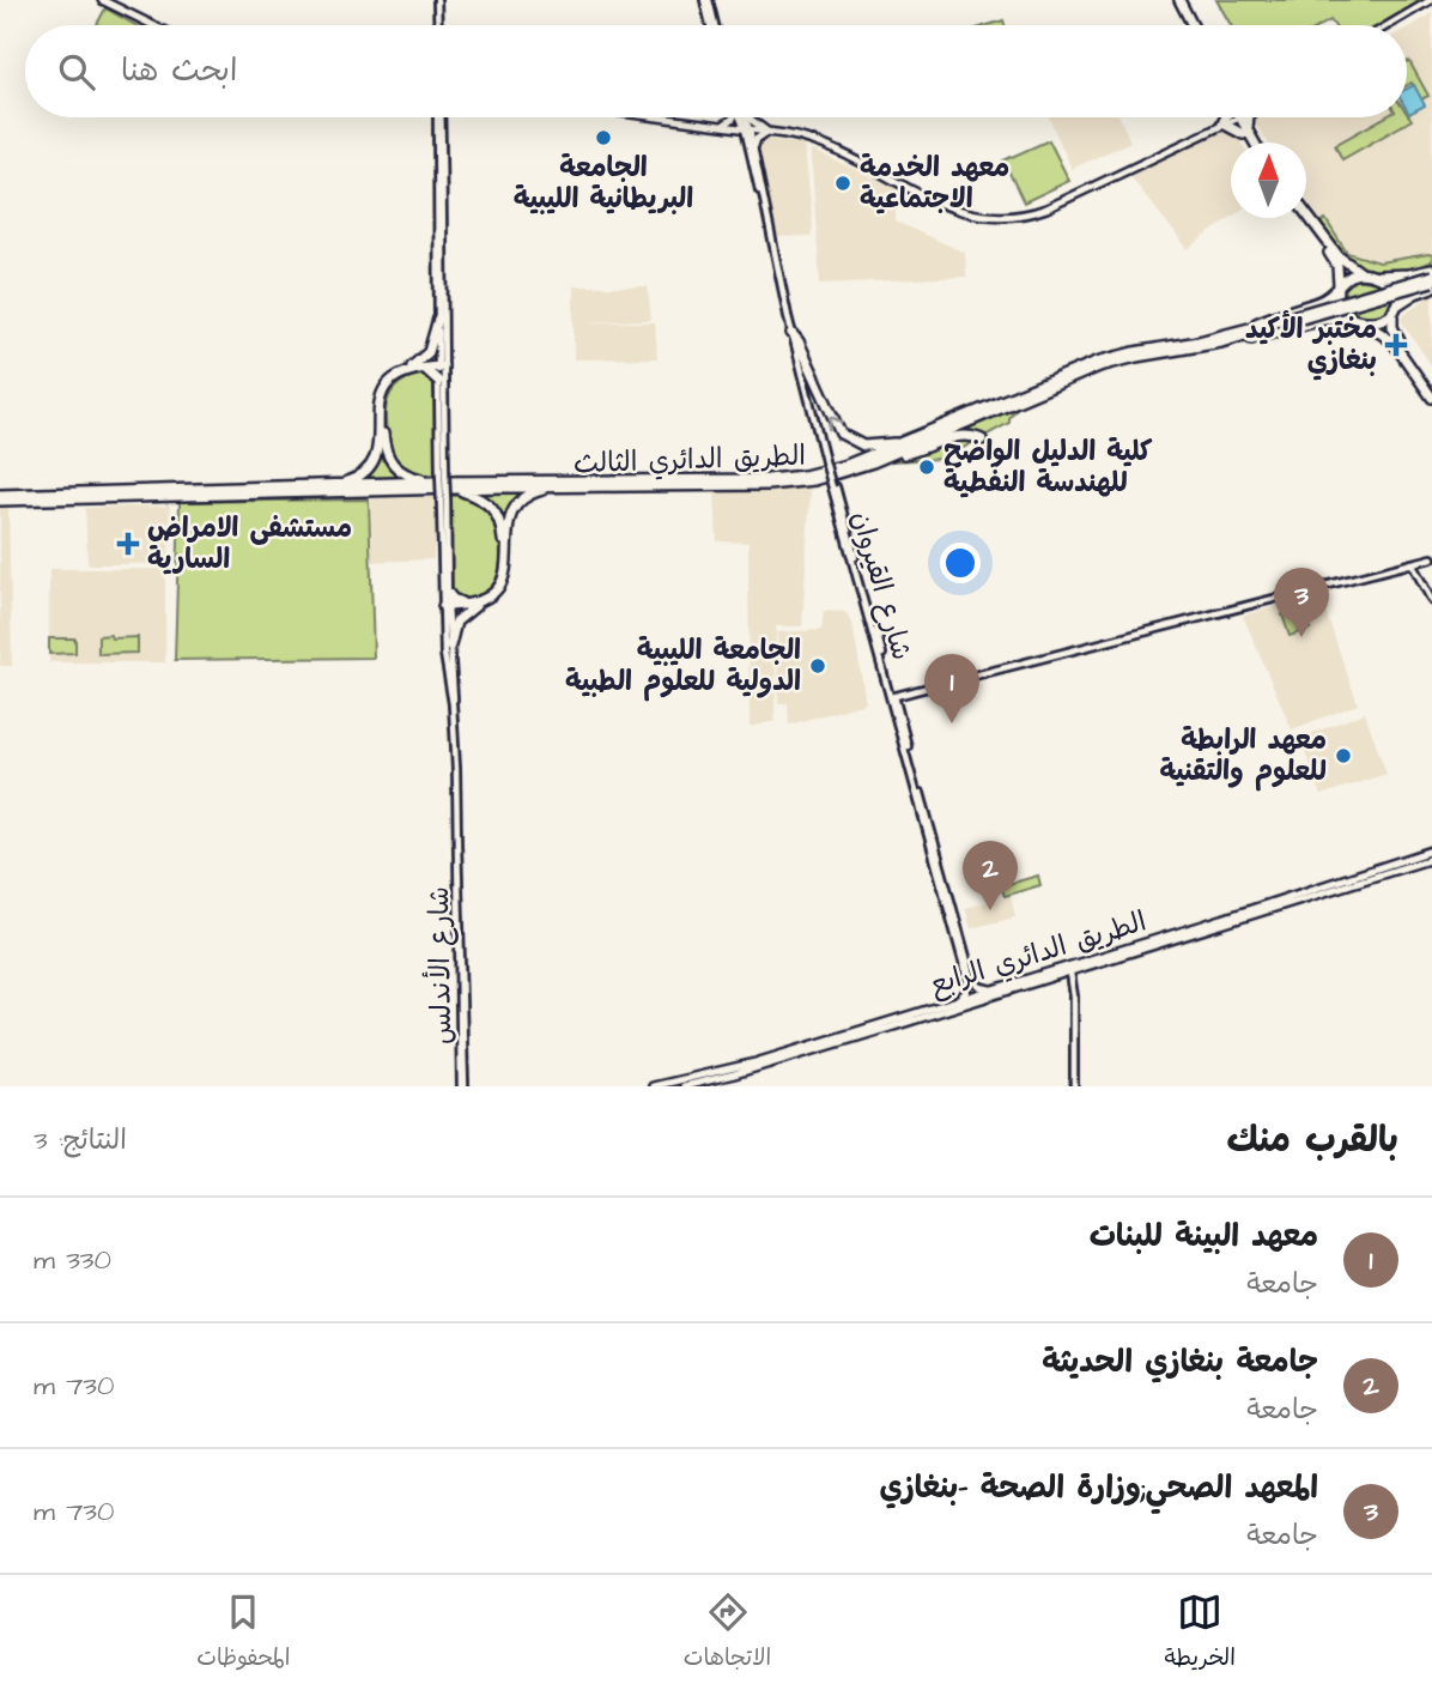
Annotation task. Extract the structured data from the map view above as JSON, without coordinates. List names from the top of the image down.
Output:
{
  "streets": {
    "highway": ["الطريق الدائري الثالث"],
    "main road": ["شارع القيروان", "الطريق الدائري الرابع", "شارع الأندلس"]
  },
  "places": {
    "other": [
      "الجامعة البريطانية الليبية",
      "معهد الخدمة الاجتماعية",
      "كلية الدليل الواضح للهندسة النفطية",
      "الجامعة الليبية الدولية للعلوم الطبية",
      "معهد الرابطة للعلوم والتقنية"
    ],
    "health": ["مختبر الأكيد بنغازي", "مستشفى الامراض السارية"]
  },
  "north": "top",
  "page": {
    "search": "ابحث هنا",
    "pins": ["3", "1", "2"],
    "heading": ["بالقرب منك", "النتائج: 3"],
    "list": [
      {
        "mark": "1",
        "name": "معهد البينة للبنات",
        "note": "جامعة",
        "value": "330 m"
      },
      {
        "mark": "2",
        "name": "جامعة بنغازي الحديثة",
        "note": "جامعة",
        "value": "730 m"
      },
      {
        "mark": "3",
        "name": "المعهد الصحي;وزارة الصحة -بنغازي",
        "note": "جامعة",
        "value": "730 m"
      }
    ],
    "nav": ["الخريطة", "الاتجاهات", "المحفوظات"]
  }
}
